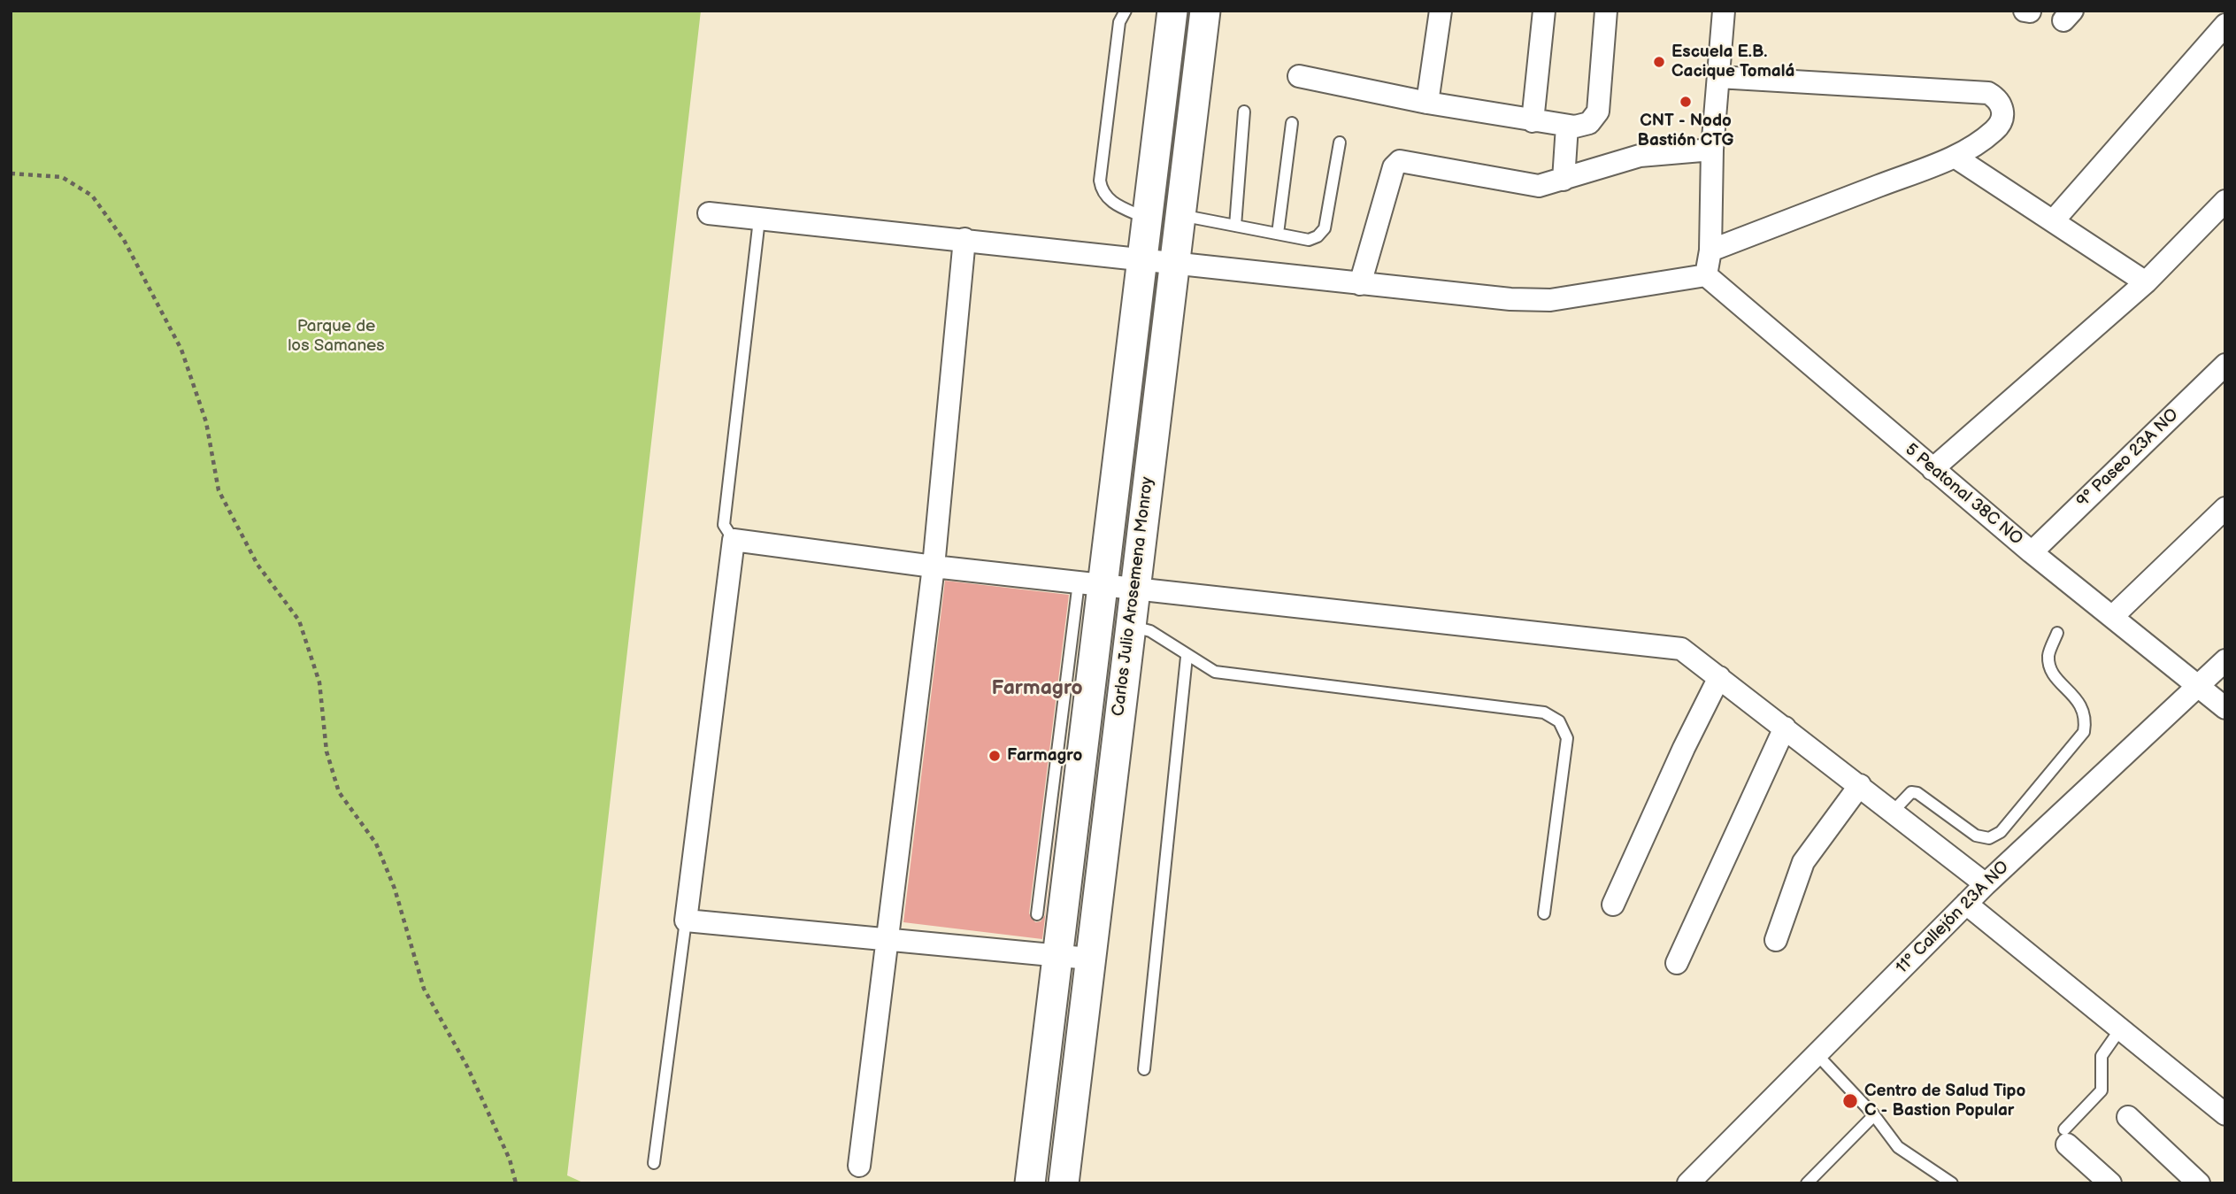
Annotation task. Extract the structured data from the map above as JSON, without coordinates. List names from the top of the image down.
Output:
{
  "streets": {
    "main road": ["Carlos Julio Arosemena Monroy"],
    "street": ["9º Paseo 23A NO", "5 Peatonal 38C NO", "11º Callejón 23A NO"]
  },
  "crossings": [
    ["9º Paseo 23A NO", "5 Peatonal 38C NO"],
    ["5 Peatonal 38C NO", "11º Callejón 23A NO"]
  ],
  "districts": ["Farmagro"],
  "parks": ["Parque de los Samanes"],
  "places": [
    "Escuela E.B. Cacique Tomalá",
    "CNT - Nodo Bastión CTG",
    "Farmagro",
    "Centro de Salud Tipo C - Bastion Popular"
  ]
}
